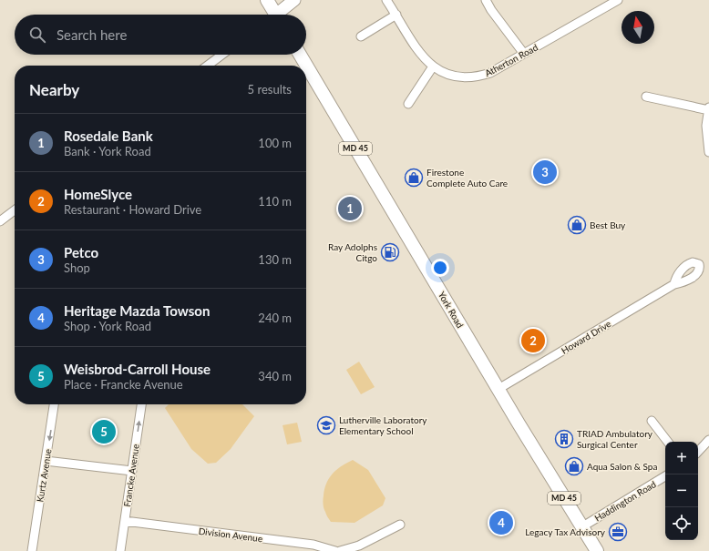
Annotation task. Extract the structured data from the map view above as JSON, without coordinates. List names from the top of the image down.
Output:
{
  "streets": {
    "main road": ["MD 45", "York Road"],
    "street": [
      "Atherton Road",
      "Howard Drive",
      "Kurtz Avenue",
      "Francke Avenue",
      "Haddington Road",
      "Division Avenue"
    ]
  },
  "crossings": [
    ["York Road", "Howard Drive"],
    ["York Road", "Haddington Road"],
    ["Francke Avenue", "Division Avenue"]
  ],
  "one_way": ["Kurtz Avenue", "Francke Avenue"],
  "places": {
    "shop": ["Firestone Complete Auto Care", "Best Buy", "Aqua Salon & Spa"],
    "fuel station": ["Ray Adolphs Citgo"],
    "school or university": ["Lutherville Laboratory Elementary School"],
    "building": ["TRIAD Ambulatory Surgical Center"],
    "office": ["Legacy Tax Advisory"]
  },
  "north": "top",
  "page": {
    "search": "Search here",
    "heading": ["Nearby", "5 results"],
    "list": [
      {
        "mark": "1",
        "name": "Rosedale Bank",
        "note": "Bank · York Road",
        "value": "100 m"
      },
      {
        "mark": "2",
        "name": "HomeSlyce",
        "note": "Restaurant · Howard Drive",
        "value": "110 m"
      },
      {
        "mark": "3",
        "name": "Petco",
        "note": "Shop",
        "value": "130 m"
      },
      {
        "mark": "4",
        "name": "Heritage Mazda Towson",
        "note": "Shop · York Road",
        "value": "240 m"
      },
      {
        "mark": "5",
        "name": "Weisbrod-Carroll House",
        "note": "Place · Francke Avenue",
        "value": "340 m"
      }
    ],
    "pins": [
      "3",
      "1",
      "2",
      "5",
      "4"
    ],
    "map_buttons": ["+", "−"]
  }
}
